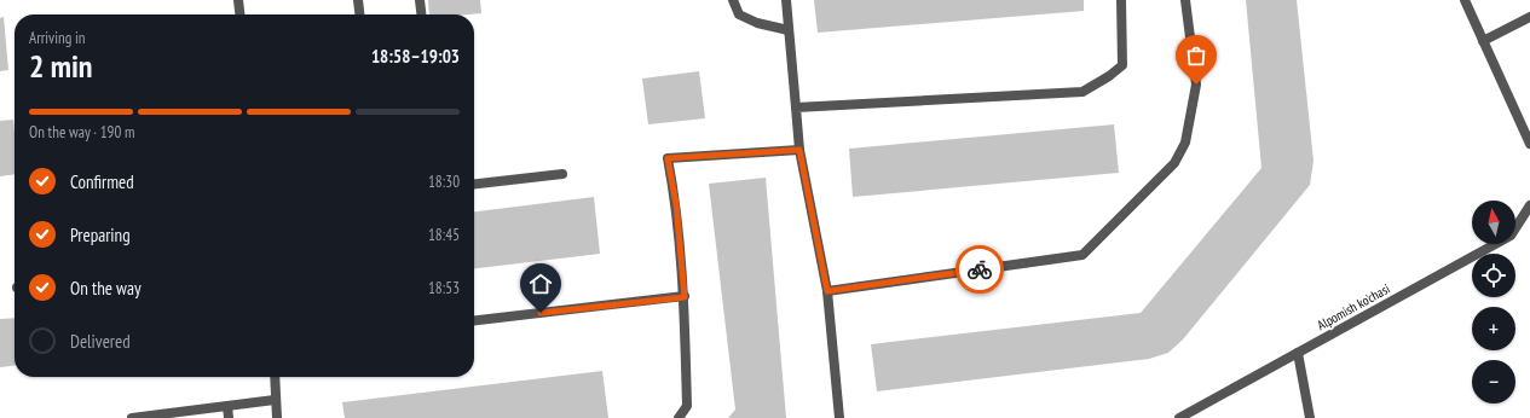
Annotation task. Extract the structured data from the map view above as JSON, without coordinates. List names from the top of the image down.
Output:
{
  "streets": {
    "street": ["Alpomish ko'chasi"]
  },
  "north": "top",
  "page": {
    "heading": ["2 min", "Arriving in", "18:58–19:03"],
    "bar": "On the way · 190 m",
    "list": [
      ["Confirmed", "18:30"],
      ["Preparing", "18:45"],
      ["On the way", "18:53"],
      "Delivered"
    ],
    "map_buttons": ["+", "−"]
  }
}
